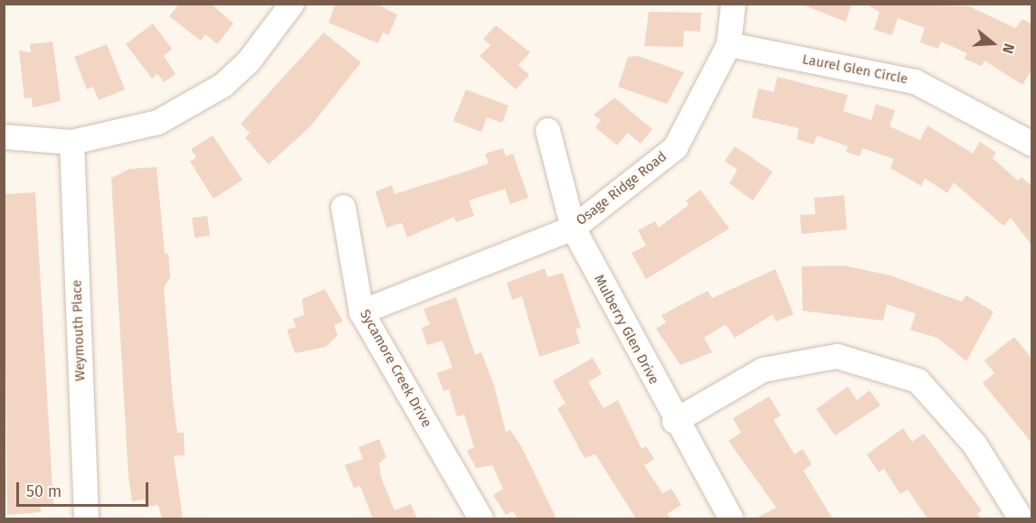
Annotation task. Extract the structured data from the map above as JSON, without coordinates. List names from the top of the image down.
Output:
{
  "streets": {
    "street": [
      "Laurel Glen Circle",
      "Osage Ridge Road",
      "Mulberry Glen Drive",
      "Weymouth Place",
      "Sycamore Creek Drive"
    ]
  },
  "crossings": [
    ["Laurel Glen Circle", "Osage Ridge Road"],
    ["Osage Ridge Road", "Mulberry Glen Drive"],
    ["Osage Ridge Road", "Sycamore Creek Drive"]
  ],
  "scale_bar": "50 m",
  "north": "right"
}
